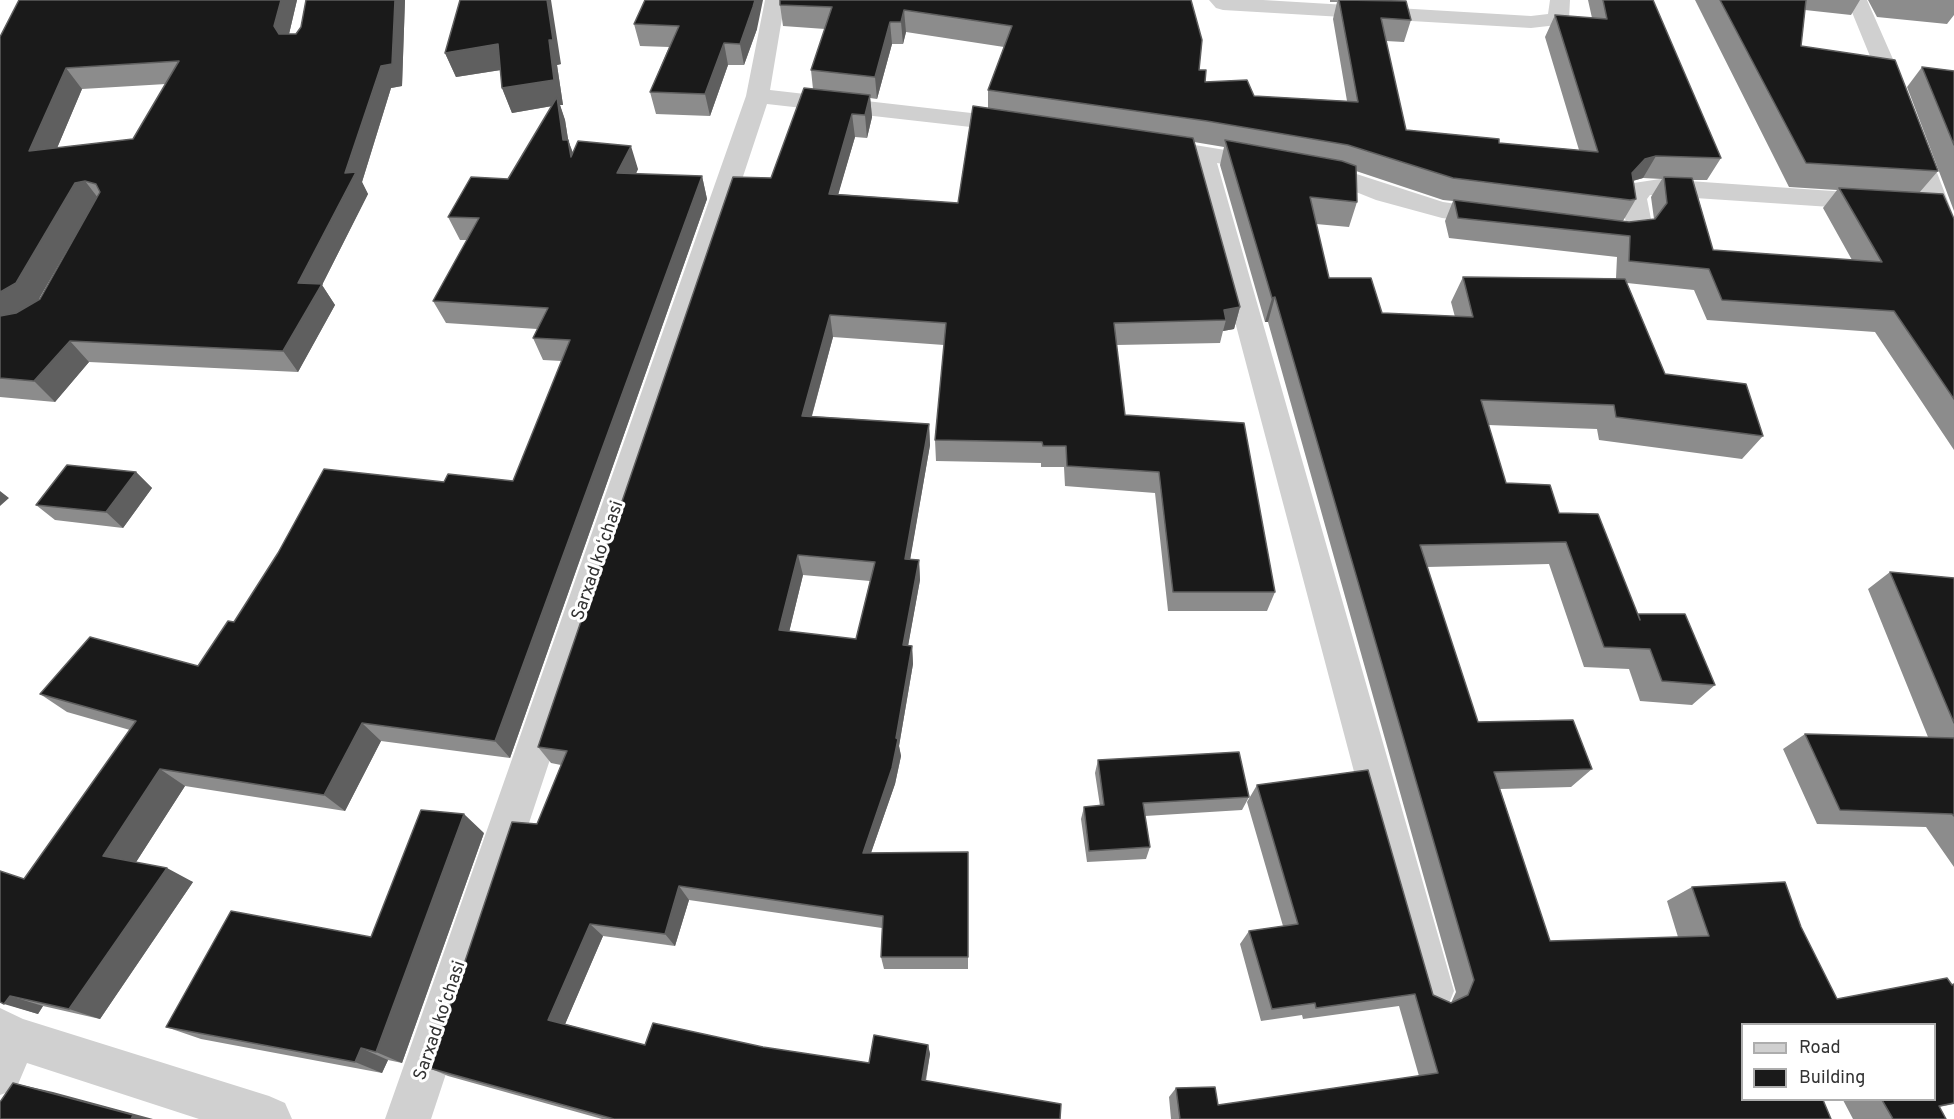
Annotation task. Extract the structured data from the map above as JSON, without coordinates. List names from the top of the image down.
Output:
{
  "streets": {
    "street": ["Sarxad koʻchasi"]
  },
  "legend": ["Road", "Building"]
}
